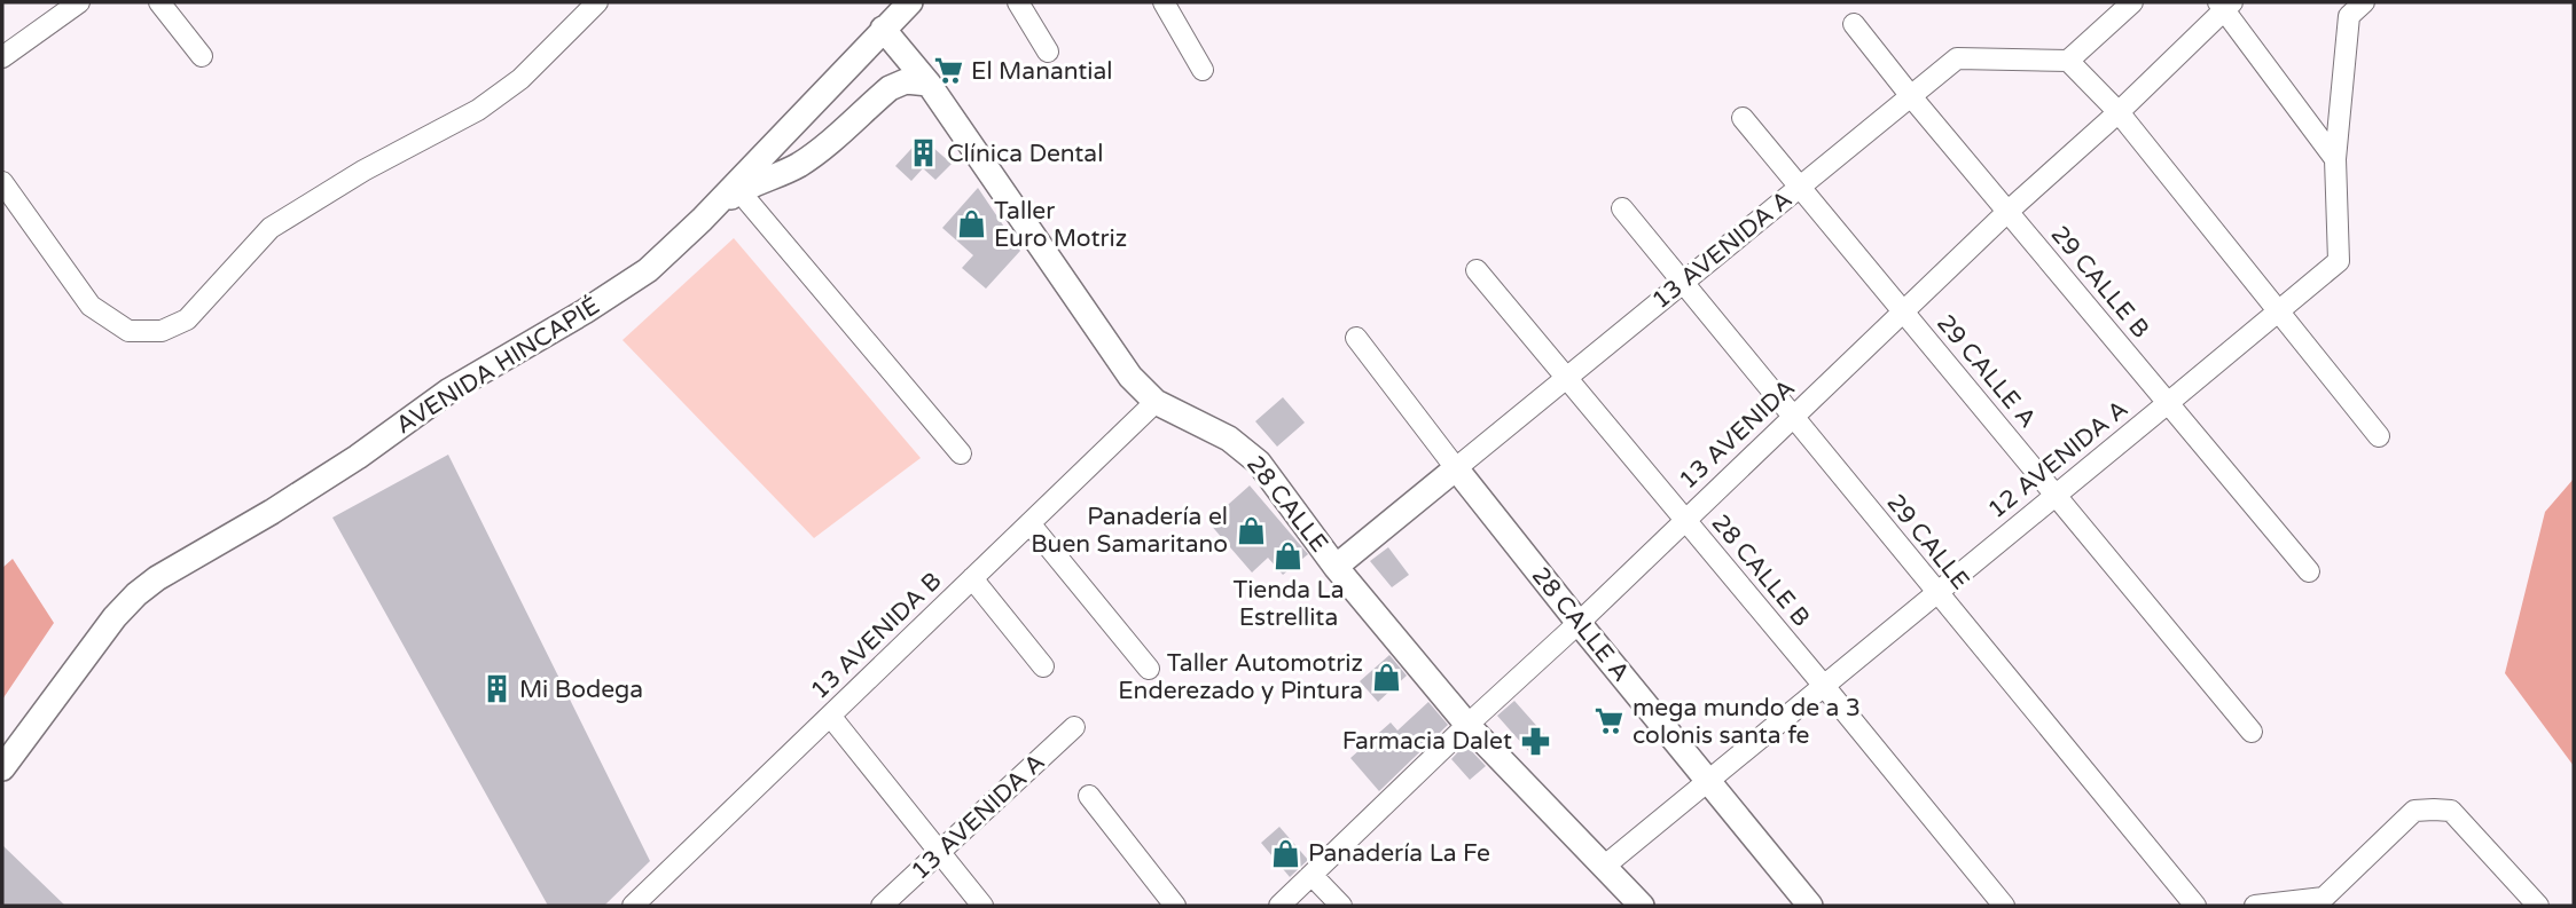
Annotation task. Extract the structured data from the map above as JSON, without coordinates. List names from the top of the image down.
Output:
{
  "streets": {
    "main road": [
      "13 AVENIDA A",
      "AVENIDA HINCAPIÉ",
      "28 CALLE",
      "28 CALLE A"
    ],
    "street": [
      "29 CALLE B",
      "29 CALLE A",
      "13 AVENIDA",
      "12 AVENIDA A",
      "29 CALLE",
      "28 CALLE B",
      "13 AVENIDA B"
    ]
  },
  "crossings": [
    ["13 AVENIDA A", "29 CALLE B"],
    ["13 AVENIDA A", "29 CALLE A"],
    ["13 AVENIDA A", "28 CALLE"],
    ["13 AVENIDA A", "29 CALLE"],
    ["13 AVENIDA A", "28 CALLE B"],
    ["13 AVENIDA A", "28 CALLE A"],
    ["29 CALLE B", "13 AVENIDA"],
    ["29 CALLE B", "12 AVENIDA A"],
    ["AVENIDA HINCAPIÉ", "28 CALLE"],
    ["29 CALLE A", "13 AVENIDA"],
    ["29 CALLE A", "12 AVENIDA A"],
    ["13 AVENIDA", "28 CALLE"],
    ["13 AVENIDA", "29 CALLE"],
    ["13 AVENIDA", "28 CALLE B"],
    ["13 AVENIDA", "28 CALLE A"],
    ["12 AVENIDA A", "28 CALLE"],
    ["12 AVENIDA A", "29 CALLE"],
    ["12 AVENIDA A", "28 CALLE B"],
    ["12 AVENIDA A", "28 CALLE A"],
    ["28 CALLE", "13 AVENIDA B"]
  ],
  "places": {
    "supermarket": ["El Manantial", "mega mundo de a 3 colonis santa fe"],
    "building": ["Clínica Dental", "Mi Bodega"],
    "shop": [
      "Taller Euro Motriz",
      "Panadería el Buen Samaritano",
      "Tienda La Estrellita",
      "Taller Automotriz Enderezado y Pintura",
      "Panadería La Fe"
    ],
    "pharmacy": ["Farmacia Dalet"]
  }
}
